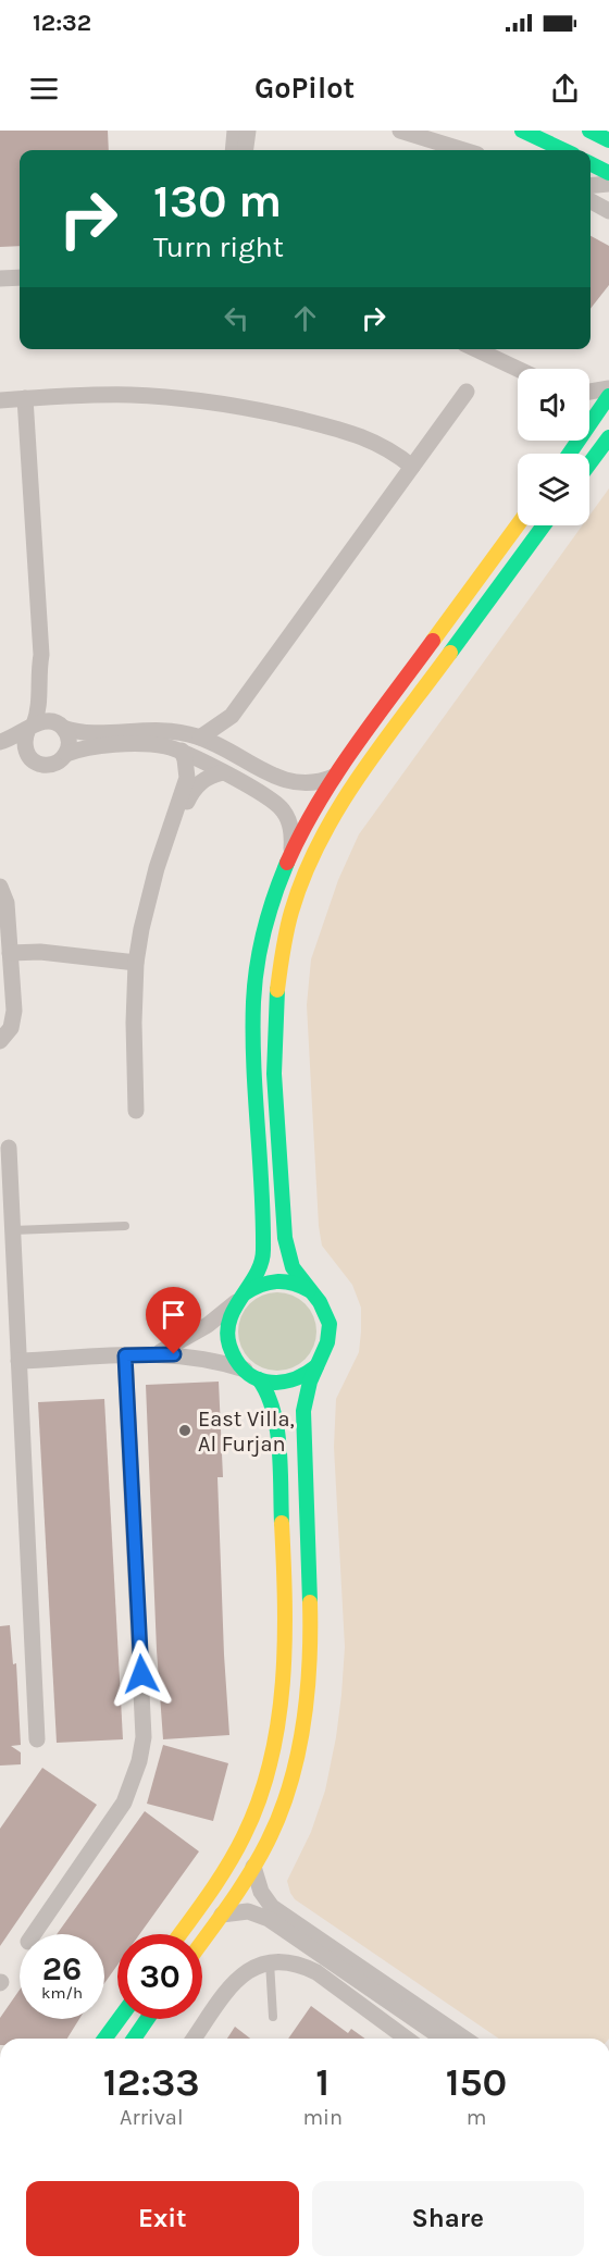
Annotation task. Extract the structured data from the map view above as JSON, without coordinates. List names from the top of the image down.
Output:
{
  "places": ["East Villa, Al Furjan"],
  "page": {
    "status": "12:32",
    "header": "GoPilot",
    "turn": ["130 m", "Turn right"],
    "speed": "26 km/h",
    "limit": "30",
    "eta": [
      "12:33",
      "Arrival",
      "1",
      "min",
      "150",
      "m"
    ],
    "buttons": ["Exit", "Share"]
  }
}
